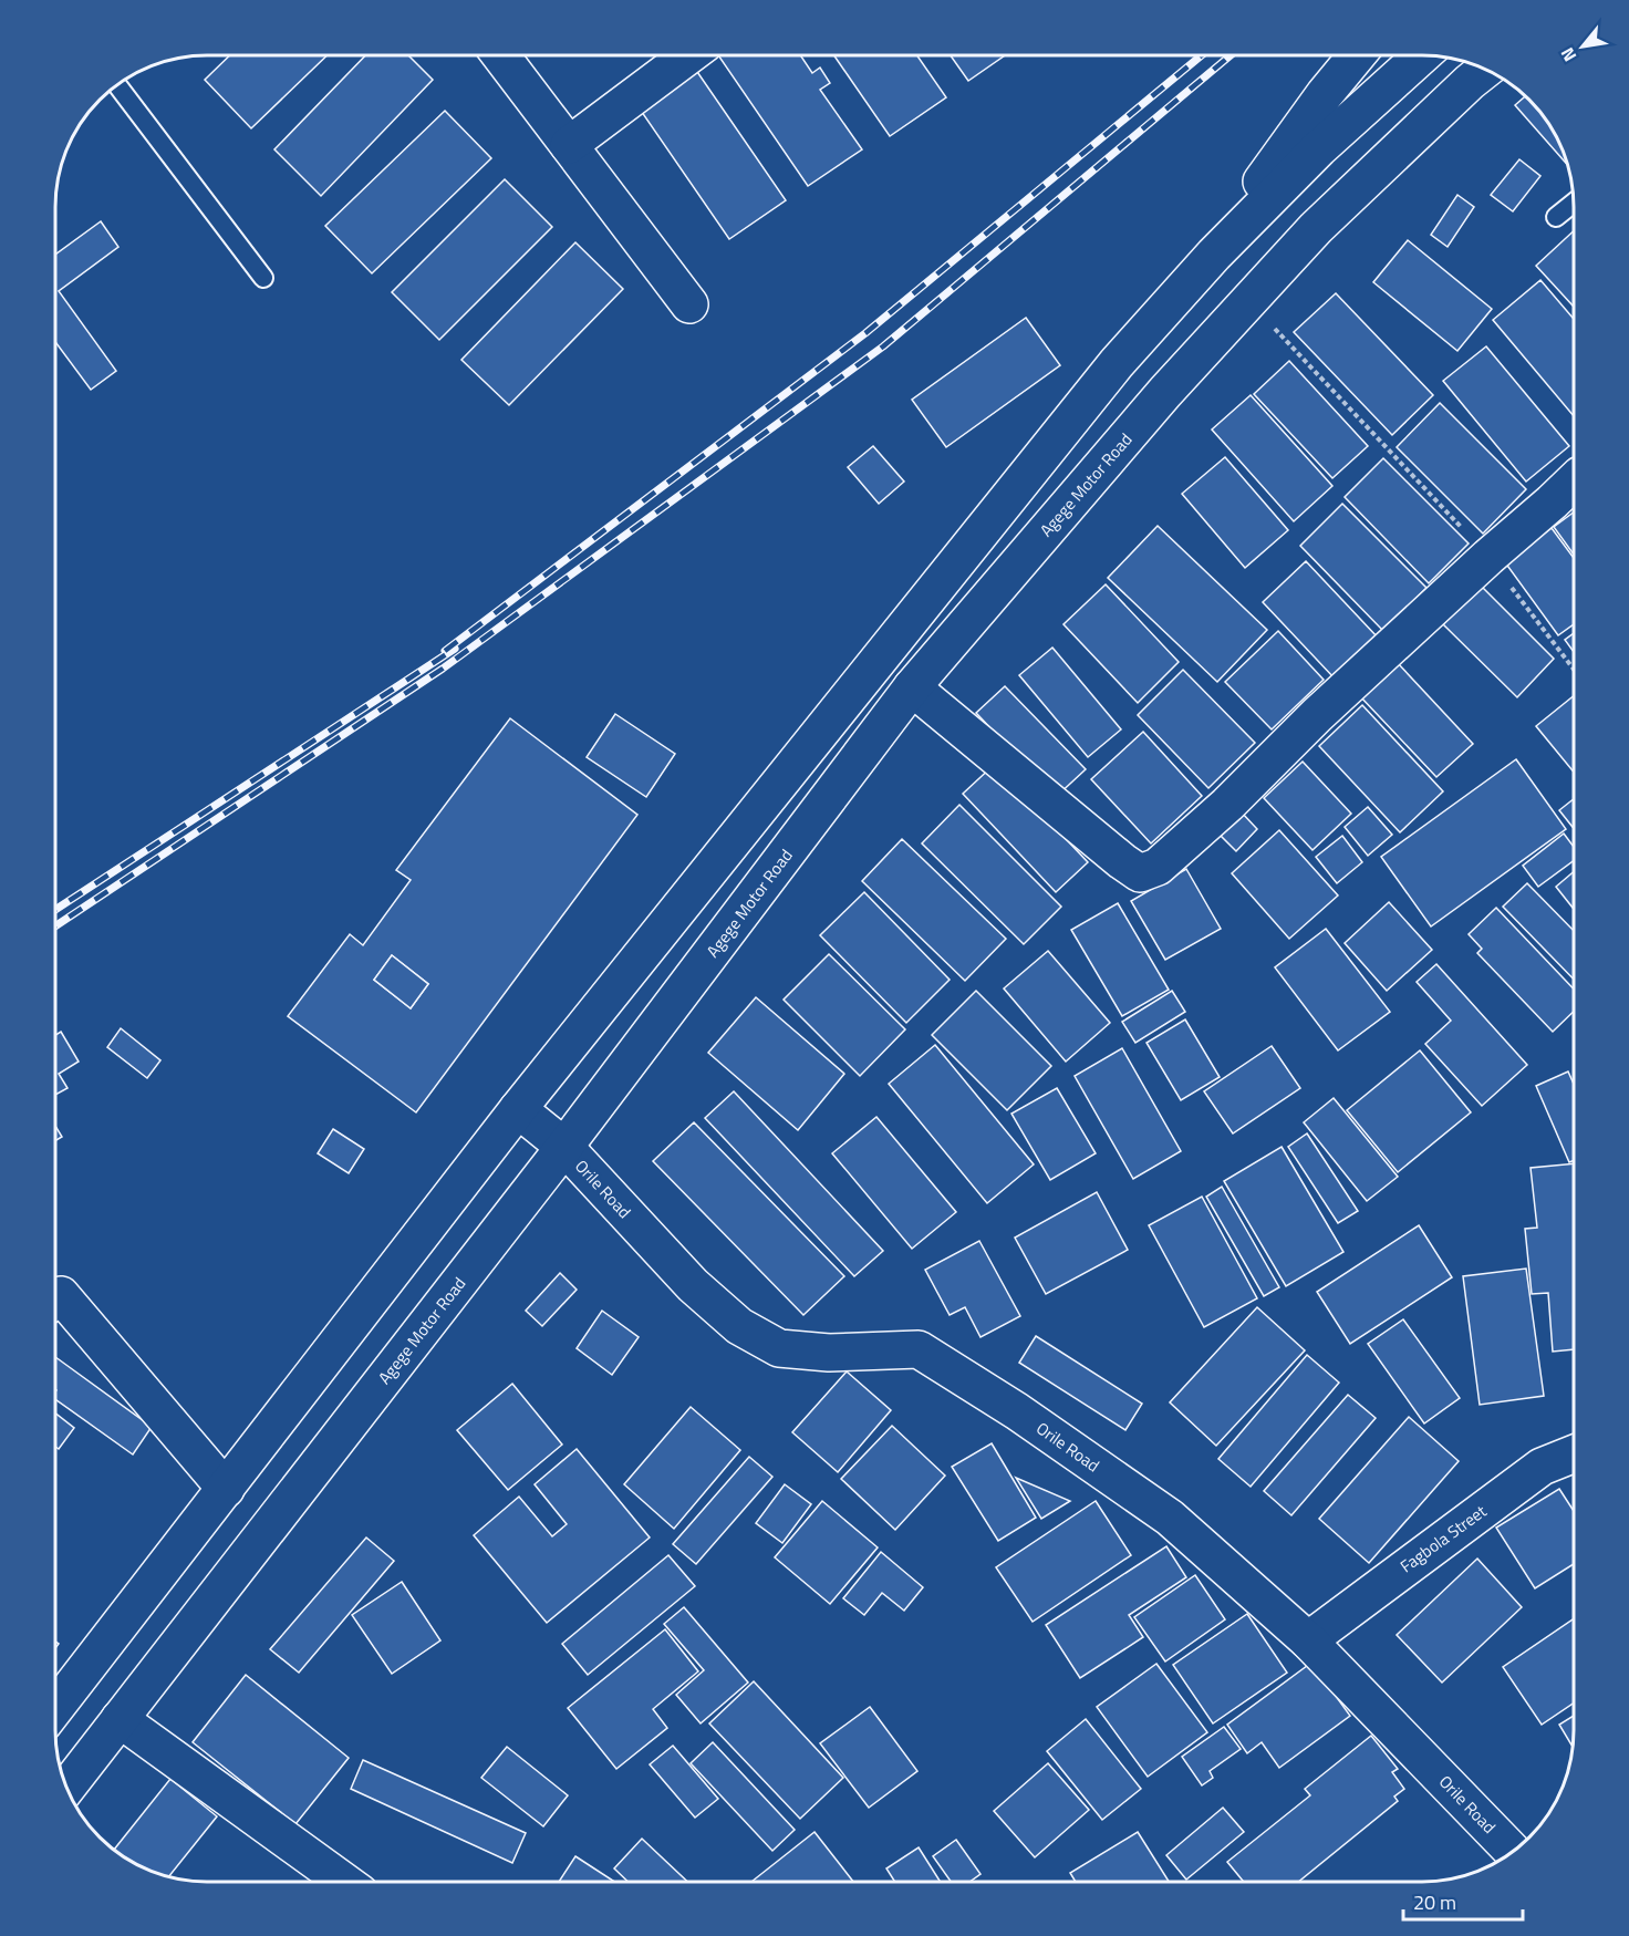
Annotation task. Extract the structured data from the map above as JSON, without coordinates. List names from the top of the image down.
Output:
{
  "streets": {
    "main road": ["Agege Motor Road", "Orile Road", "Fagbola Street"]
  },
  "crossings": [
    ["Agege Motor Road", "Orile Road"],
    ["Orile Road", "Fagbola Street"]
  ],
  "scale_bar": "20 m",
  "north": "bottom left"
}
